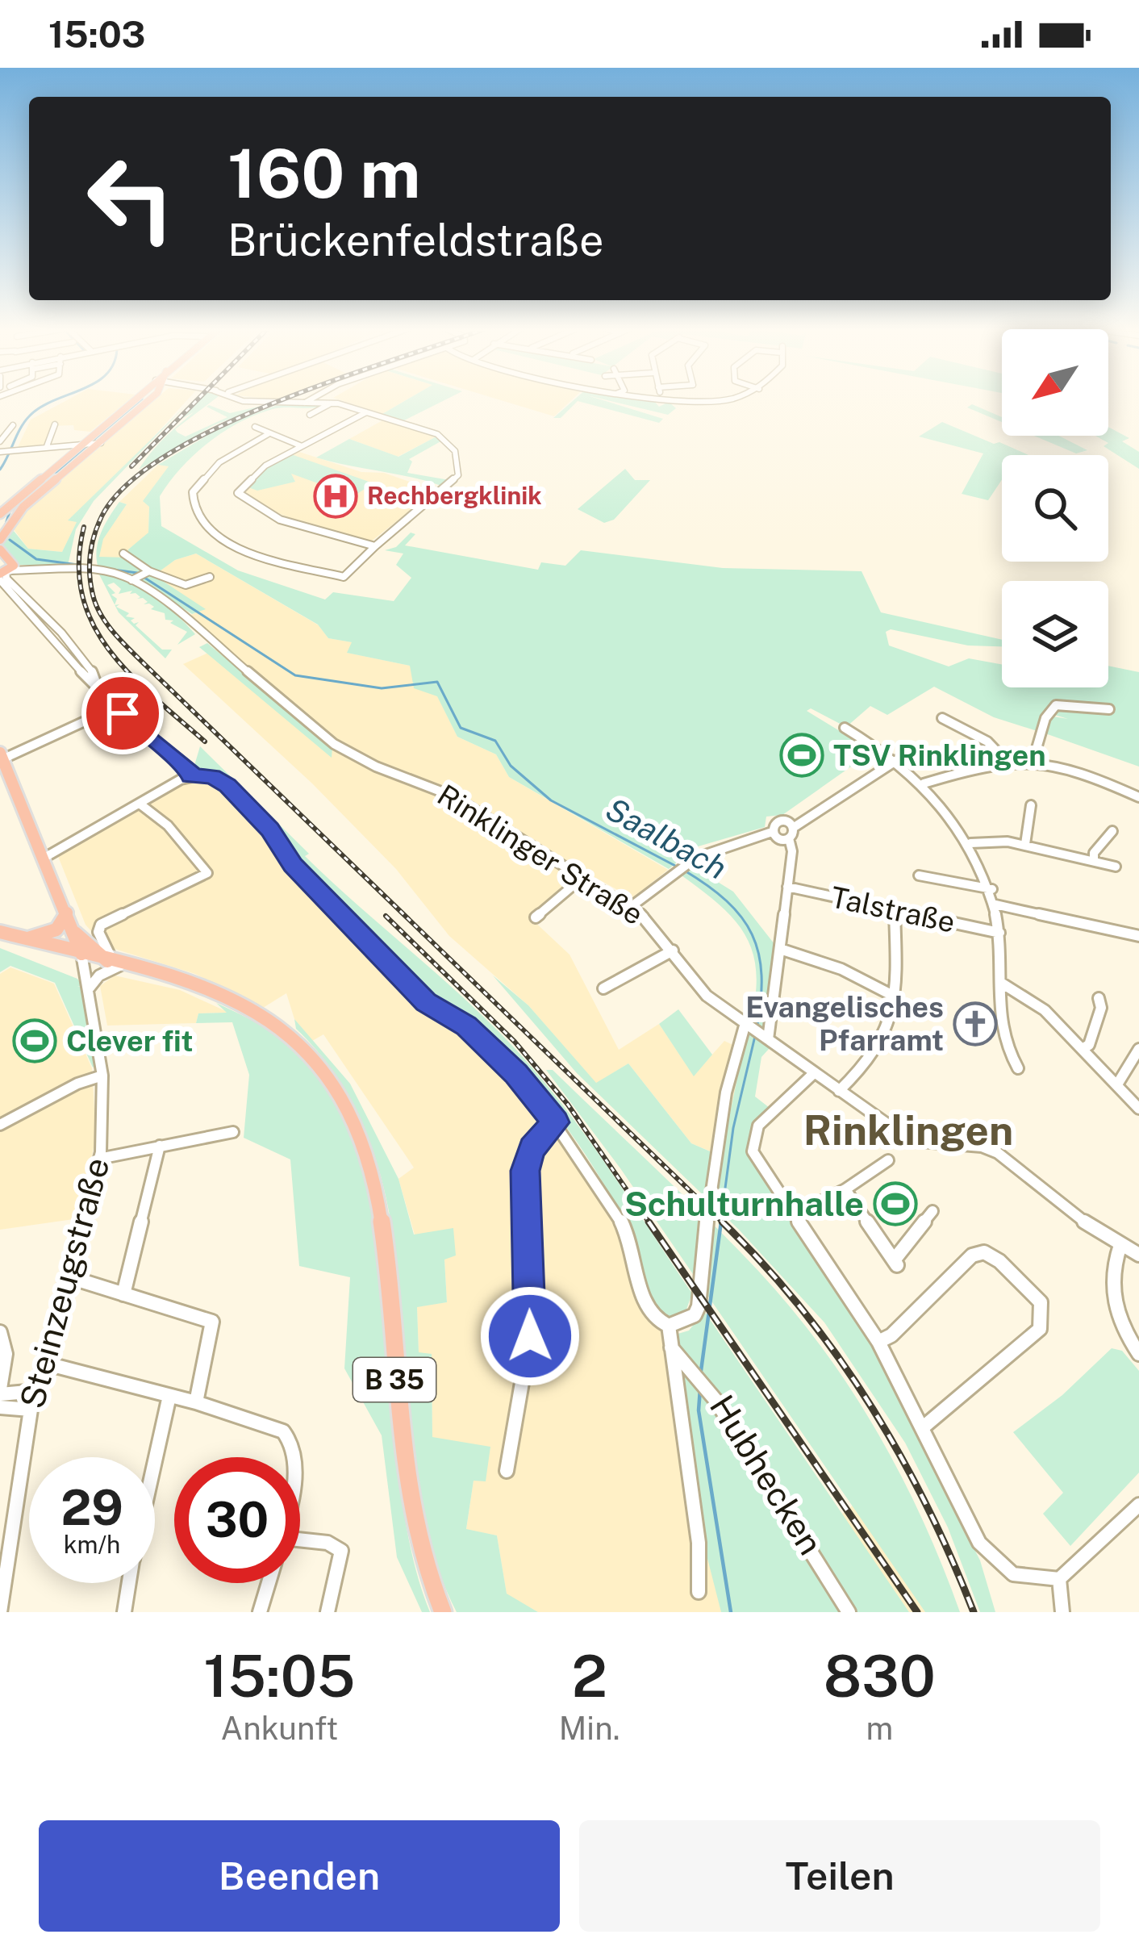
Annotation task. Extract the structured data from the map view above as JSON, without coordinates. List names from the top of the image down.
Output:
{
  "streets": {
    "main road": ["B 35"],
    "street": [
      "Rinklinger Straße",
      "Talstraße",
      "Steinzeugstraße",
      "Hubhecken"
    ]
  },
  "crossings": [
    ["Steinzeugstraße", "B 35"]
  ],
  "districts": ["Rinklingen"],
  "water": ["Saalbach"],
  "places": {
    "hospital": ["Rechbergklinik"],
    "sports": ["TSV Rinklingen", "Clever fit", "Schulturnhalle"],
    "church": ["Evangelisches Pfarramt"]
  },
  "north": "bottom left",
  "page": {
    "status": "15:03",
    "turn": ["160 m", "Brückenfeldstraße"],
    "speed": "29 km/h",
    "limit": "30",
    "eta": [
      "15:05",
      "Ankunft",
      "2",
      "Min.",
      "830",
      "m"
    ],
    "buttons": ["Beenden", "Teilen"]
  }
}
